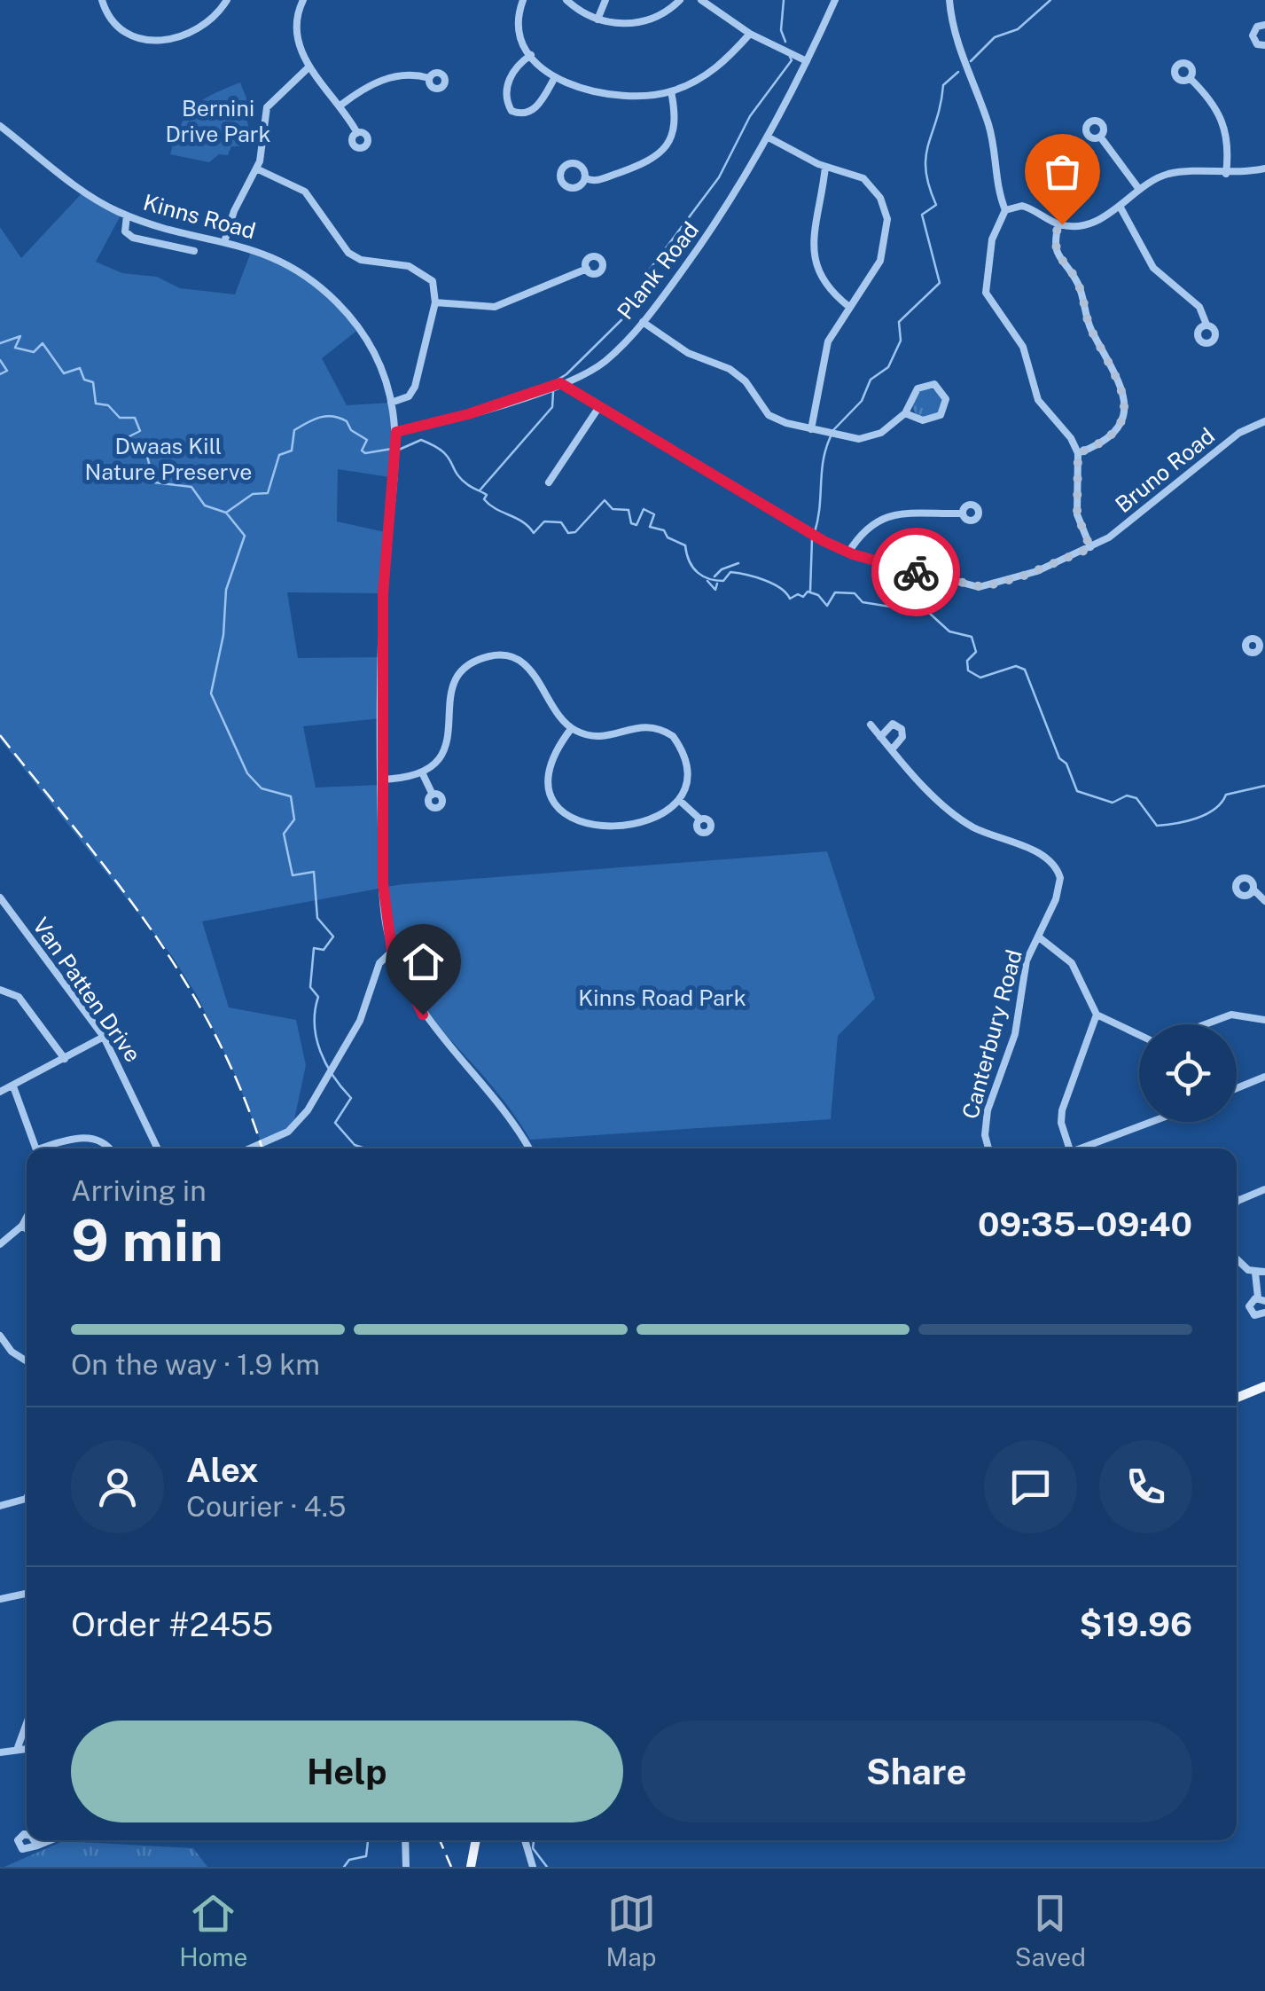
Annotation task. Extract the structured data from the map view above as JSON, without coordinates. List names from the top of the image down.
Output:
{
  "streets": {
    "street": [
      "Kinns Road",
      "Plank Road",
      "Bruno Road",
      "Van Patten Drive",
      "Canterbury Road"
    ]
  },
  "crossings": [
    ["Kinns Road", "Plank Road"],
    ["Plank Road", "Bruno Road"]
  ],
  "parks": ["Bernini Drive Park", "Dwaas Kill Nature Preserve", "Kinns Road Park"],
  "page": {
    "heading": ["9 min", "Arriving in", "09:35–09:40"],
    "panel": [
      "Alex",
      "Courier · 4.5",
      "Order #2455",
      "$19.96"
    ],
    "bar": "On the way · 1.9 km",
    "buttons": ["Help", "Share"],
    "tabs": ["Home", "Map", "Saved"]
  }
}
